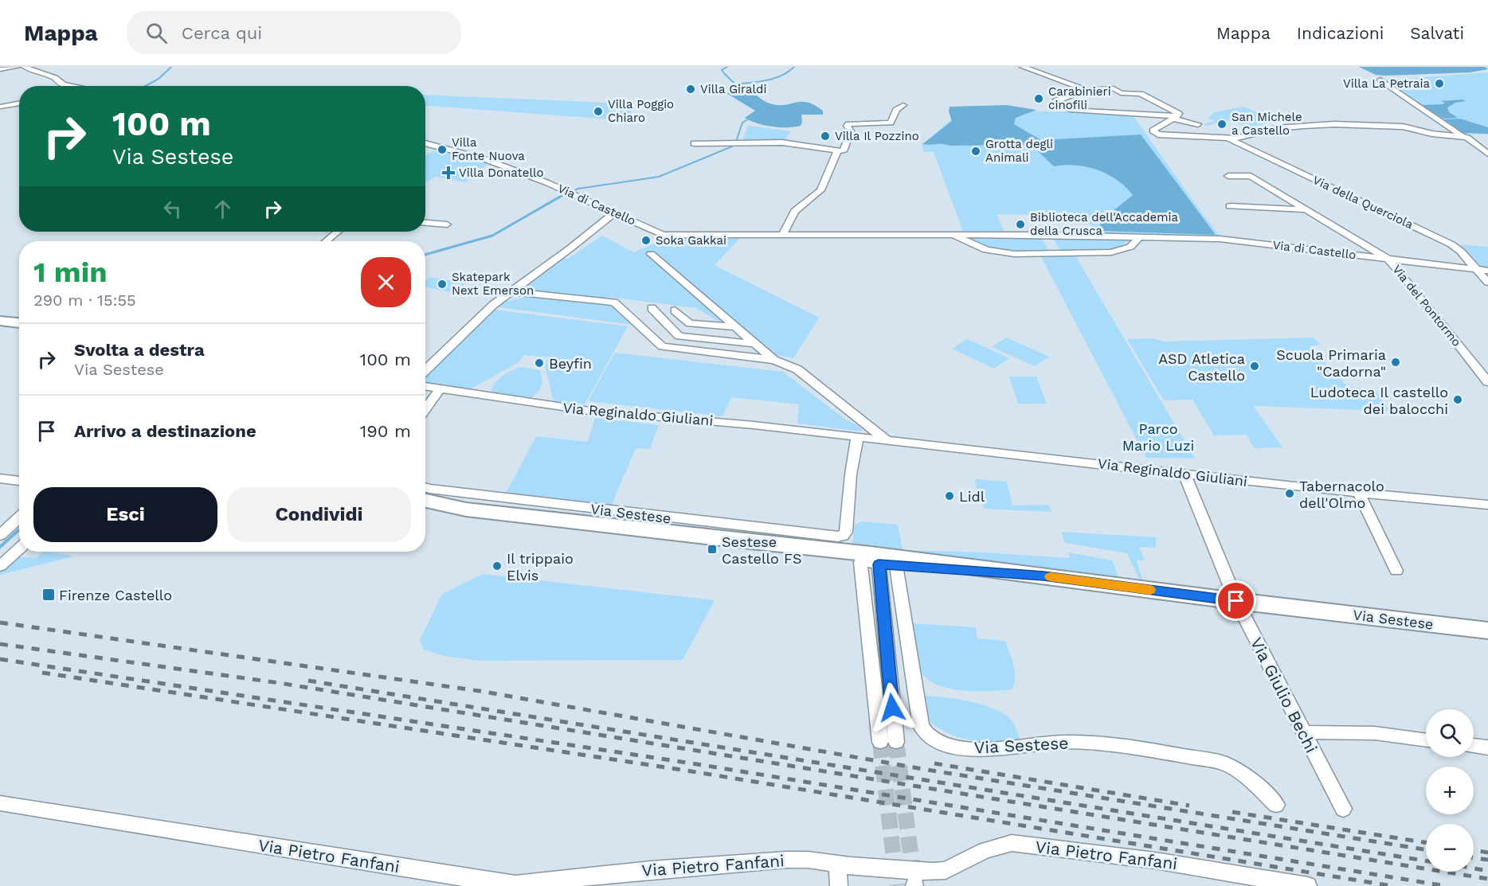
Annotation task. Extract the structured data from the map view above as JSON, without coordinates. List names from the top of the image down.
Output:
{
  "streets": {
    "main road": ["Via Sestese"],
    "street": [
      "Via della Querciola",
      "Via di Castello",
      "Via del Pontormo",
      "Via Reginaldo Giuliani",
      "Via Giulio Bechi",
      "Via Pietro Fanfani"
    ]
  },
  "crossings": [
    ["Via della Querciola", "Via di Castello"],
    ["Via di Castello", "Via del Pontormo"],
    ["Via Reginaldo Giuliani", "Via Sestese"],
    ["Via Reginaldo Giuliani", "Via Giulio Bechi"],
    ["Via Sestese", "Via Giulio Bechi"]
  ],
  "parks": ["Parco Mario Luzi"],
  "places": {
    "other": [
      "Villa La Petraia",
      "Villa Giraldi",
      "Carabinieri cinofili",
      "Villa Poggio Chiaro",
      "San Michele a Castello",
      "Villa Il Pozzino",
      "Villa Fonte Nuova",
      "Grotta degli Animali",
      "Biblioteca dell'Accademia della Crusca",
      "Soka Gakkai",
      "Skatepark Next Emerson",
      "Scuola Primaria \"Cadorna\"",
      "Beyfin",
      "ASD Atletica Castello",
      "Ludoteca Il castello dei balocchi",
      "Tabernacolo dell'Olmo",
      "Lidl",
      "Il trippaio Elvis"
    ],
    "health": ["Villa Donatello"],
    "transit": ["Sestese Castello FS", "Firenze Castello"]
  },
  "page": {
    "header": "Mappa",
    "search": "Cerca qui",
    "nav": ["Mappa", "Indicazioni", "Salvati"],
    "turn": ["100 m", "Via Sestese"],
    "heading": ["1 min", "290 m · 15:55"],
    "list": [
      {
        "name": "Svolta a destra",
        "note": "Via Sestese",
        "value": "100 m"
      },
      {
        "name": "Arrivo a destinazione",
        "value": "190 m"
      }
    ],
    "buttons": ["Esci", "Condividi"],
    "map_buttons": ["+", "−"]
  }
}
